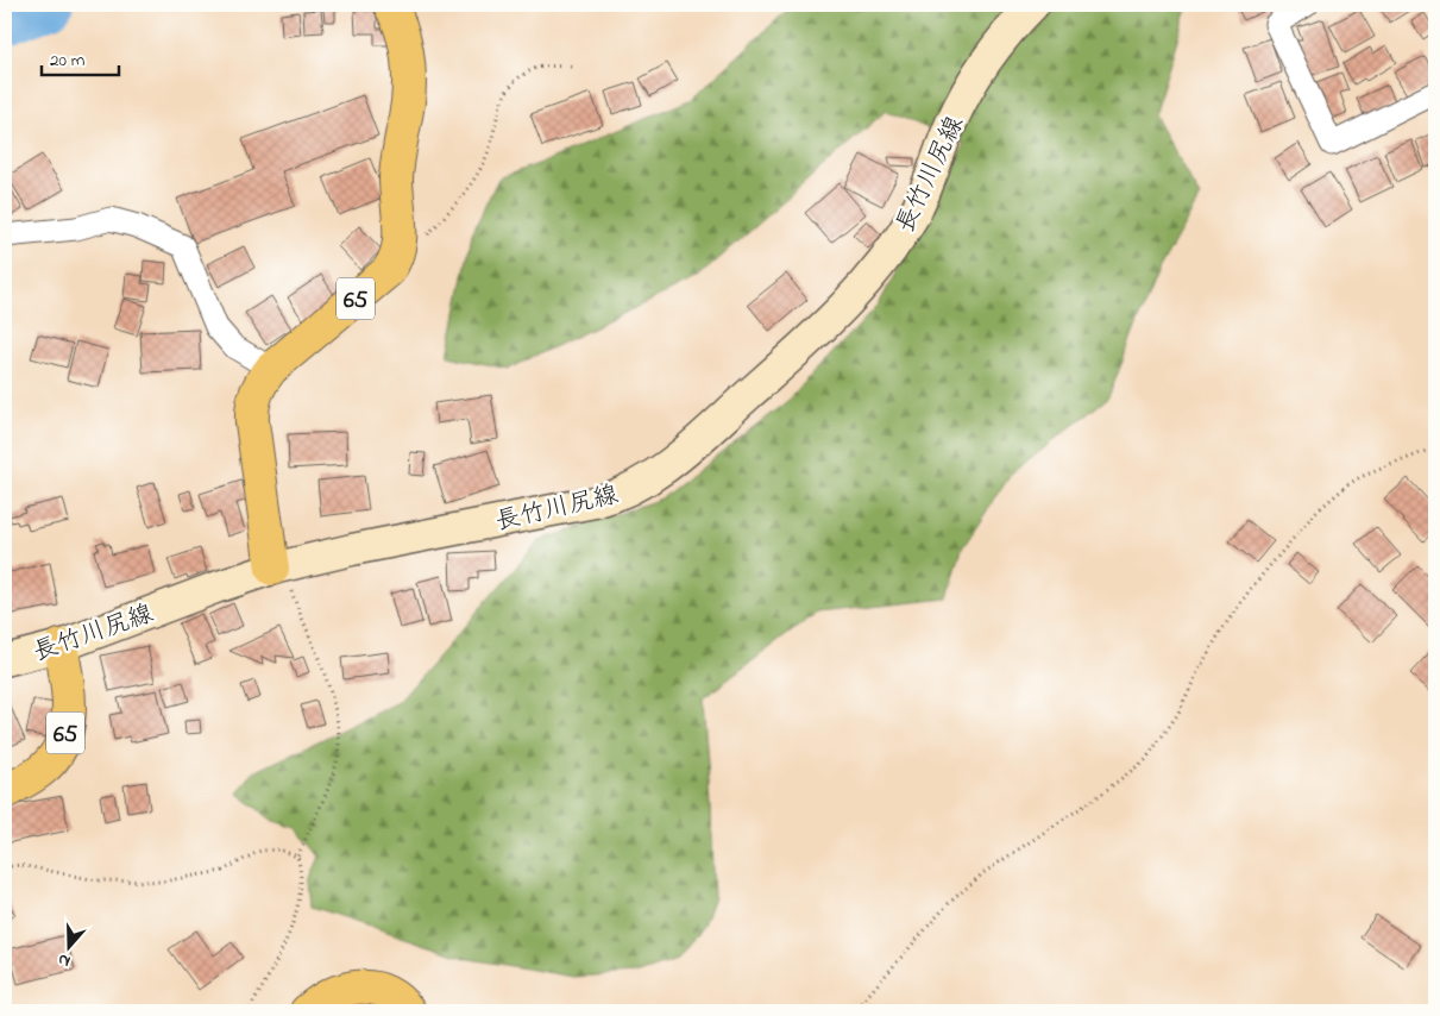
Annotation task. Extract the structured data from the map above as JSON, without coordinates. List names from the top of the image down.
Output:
{
  "streets": {
    "main road": ["長竹川尻線", "65"]
  },
  "crossings": [
    ["長竹川尻線", "65"]
  ],
  "scale_bar": "20 m",
  "north": "bottom"
}
